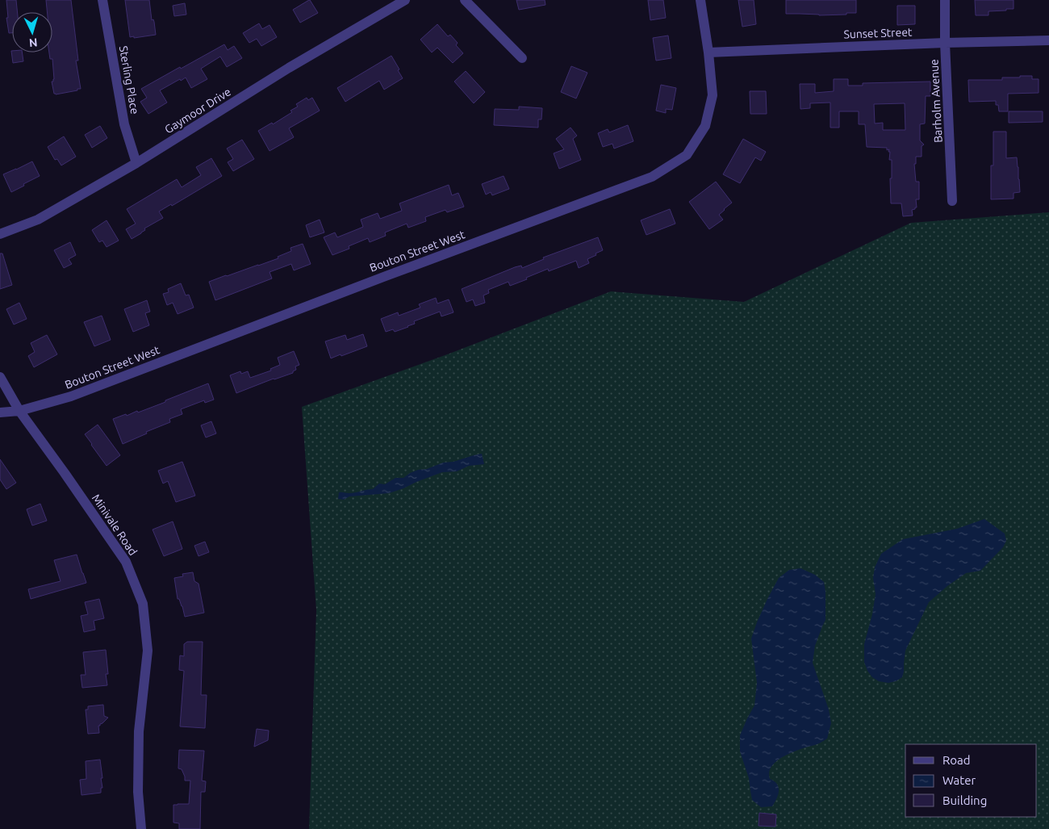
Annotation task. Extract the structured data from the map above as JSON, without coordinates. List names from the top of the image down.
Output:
{
  "streets": {
    "street": [
      "Sunset Street",
      "Sterling Place",
      "Barholm Avenue",
      "Gaymoor Drive",
      "Bouton Street West",
      "Minivale Road"
    ]
  },
  "crossings": [
    ["Sunset Street", "Barholm Avenue"],
    ["Sunset Street", "Bouton Street West"],
    ["Sterling Place", "Gaymoor Drive"],
    ["Bouton Street West", "Minivale Road"]
  ],
  "legend": ["Road", "Water", "Building"],
  "north": "bottom"
}
